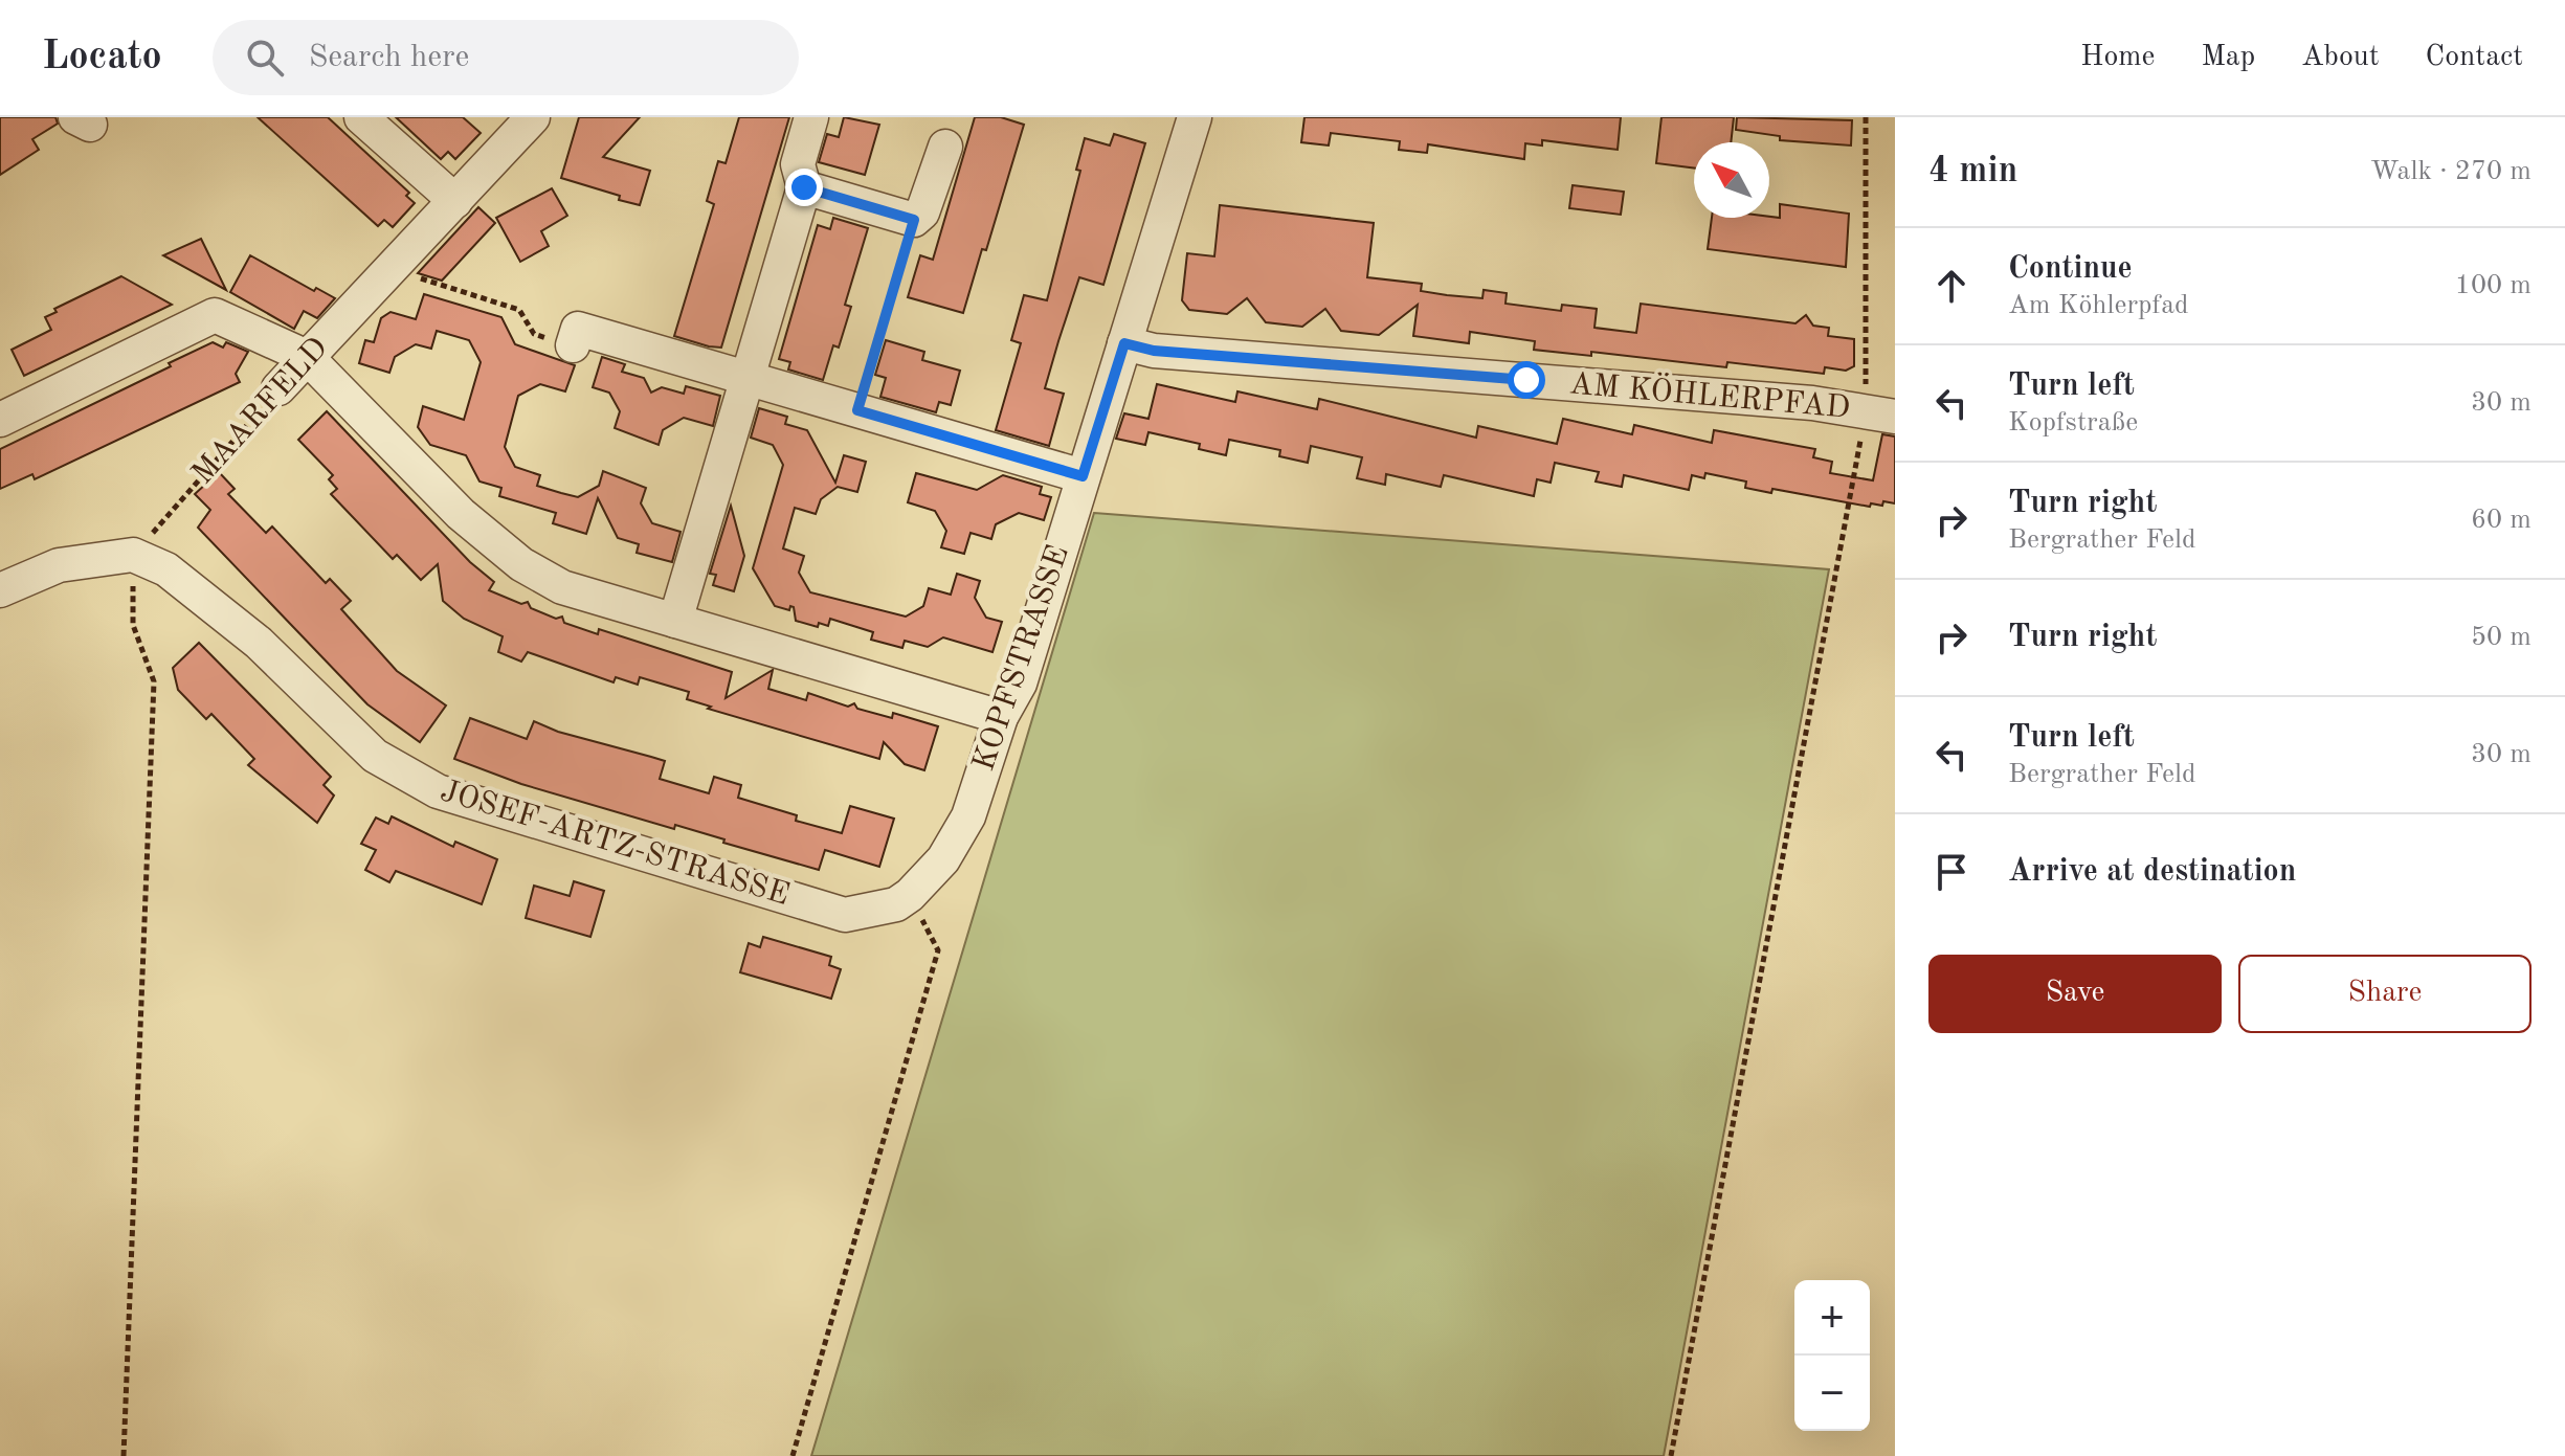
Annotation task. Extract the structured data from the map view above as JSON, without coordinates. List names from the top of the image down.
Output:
{
  "streets": {
    "street": [
      "AM KÖHLERPFAD",
      "MAARFELD",
      "KOPFSTRASSE",
      "JOSEF-ARTZ-STRASSE"
    ]
  },
  "crossings": [
    ["AM KÖHLERPFAD", "KOPFSTRASSE"],
    ["MAARFELD", "JOSEF-ARTZ-STRASSE"],
    ["KOPFSTRASSE", "JOSEF-ARTZ-STRASSE"]
  ],
  "north": "top left",
  "page": {
    "header": "Locato",
    "search": "Search here",
    "nav": [
      "Home",
      "Map",
      "About",
      "Contact"
    ],
    "heading": ["4 min", "Walk · 270 m"],
    "list": [
      ["Continue", "Am Köhlerpfad", "100 m"],
      ["Turn left", "Kopfstraße", "30 m"],
      ["Turn right", "Bergrather Feld", "60 m"],
      ["Turn right", "50 m"],
      ["Turn left", "Bergrather Feld", "30 m"],
      "Arrive at destination"
    ],
    "buttons": ["Save", "Share"],
    "map_buttons": ["+", "−"]
  }
}
